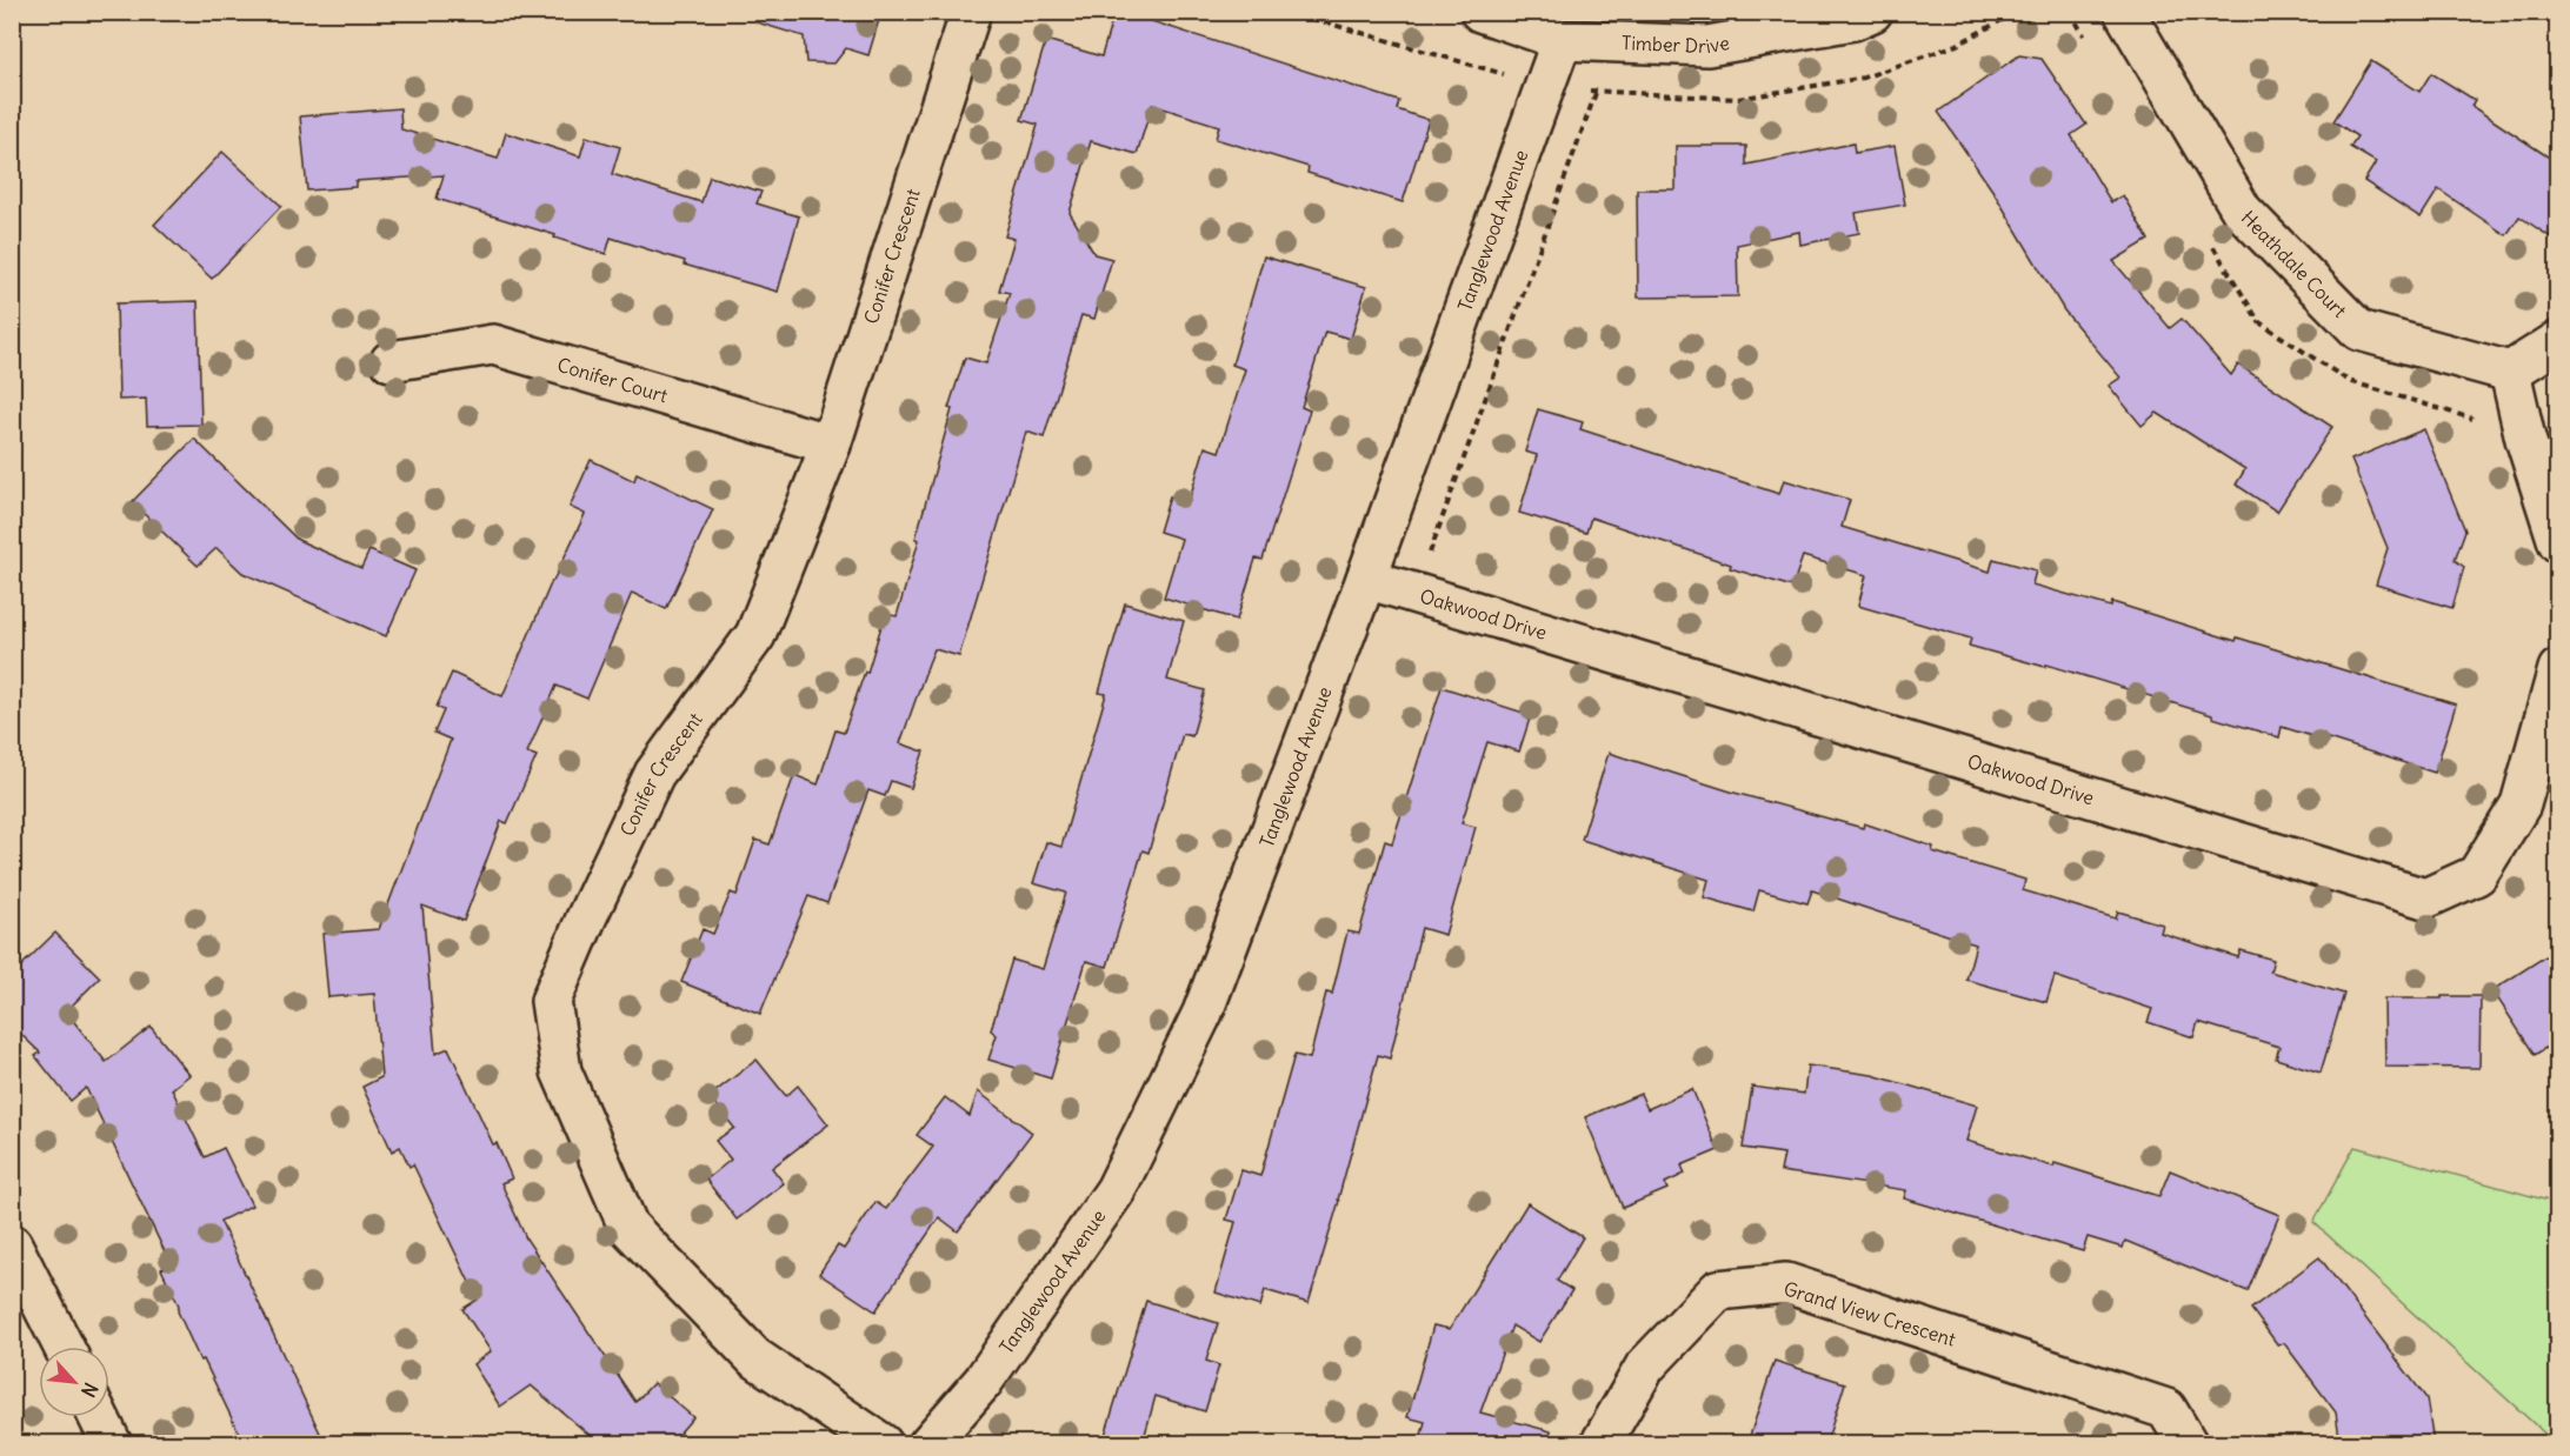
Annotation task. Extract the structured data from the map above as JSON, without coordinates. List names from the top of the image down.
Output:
{
  "streets": {
    "street": [
      "Timber Drive",
      "Tanglewood Avenue",
      "Conifer Crescent",
      "Heathdale Court",
      "Conifer Court",
      "Oakwood Drive",
      "Grand View Crescent"
    ]
  },
  "crossings": [
    ["Timber Drive", "Tanglewood Avenue"],
    ["Tanglewood Avenue", "Oakwood Drive"],
    ["Conifer Crescent", "Conifer Court"]
  ],
  "north": "bottom right"
}
